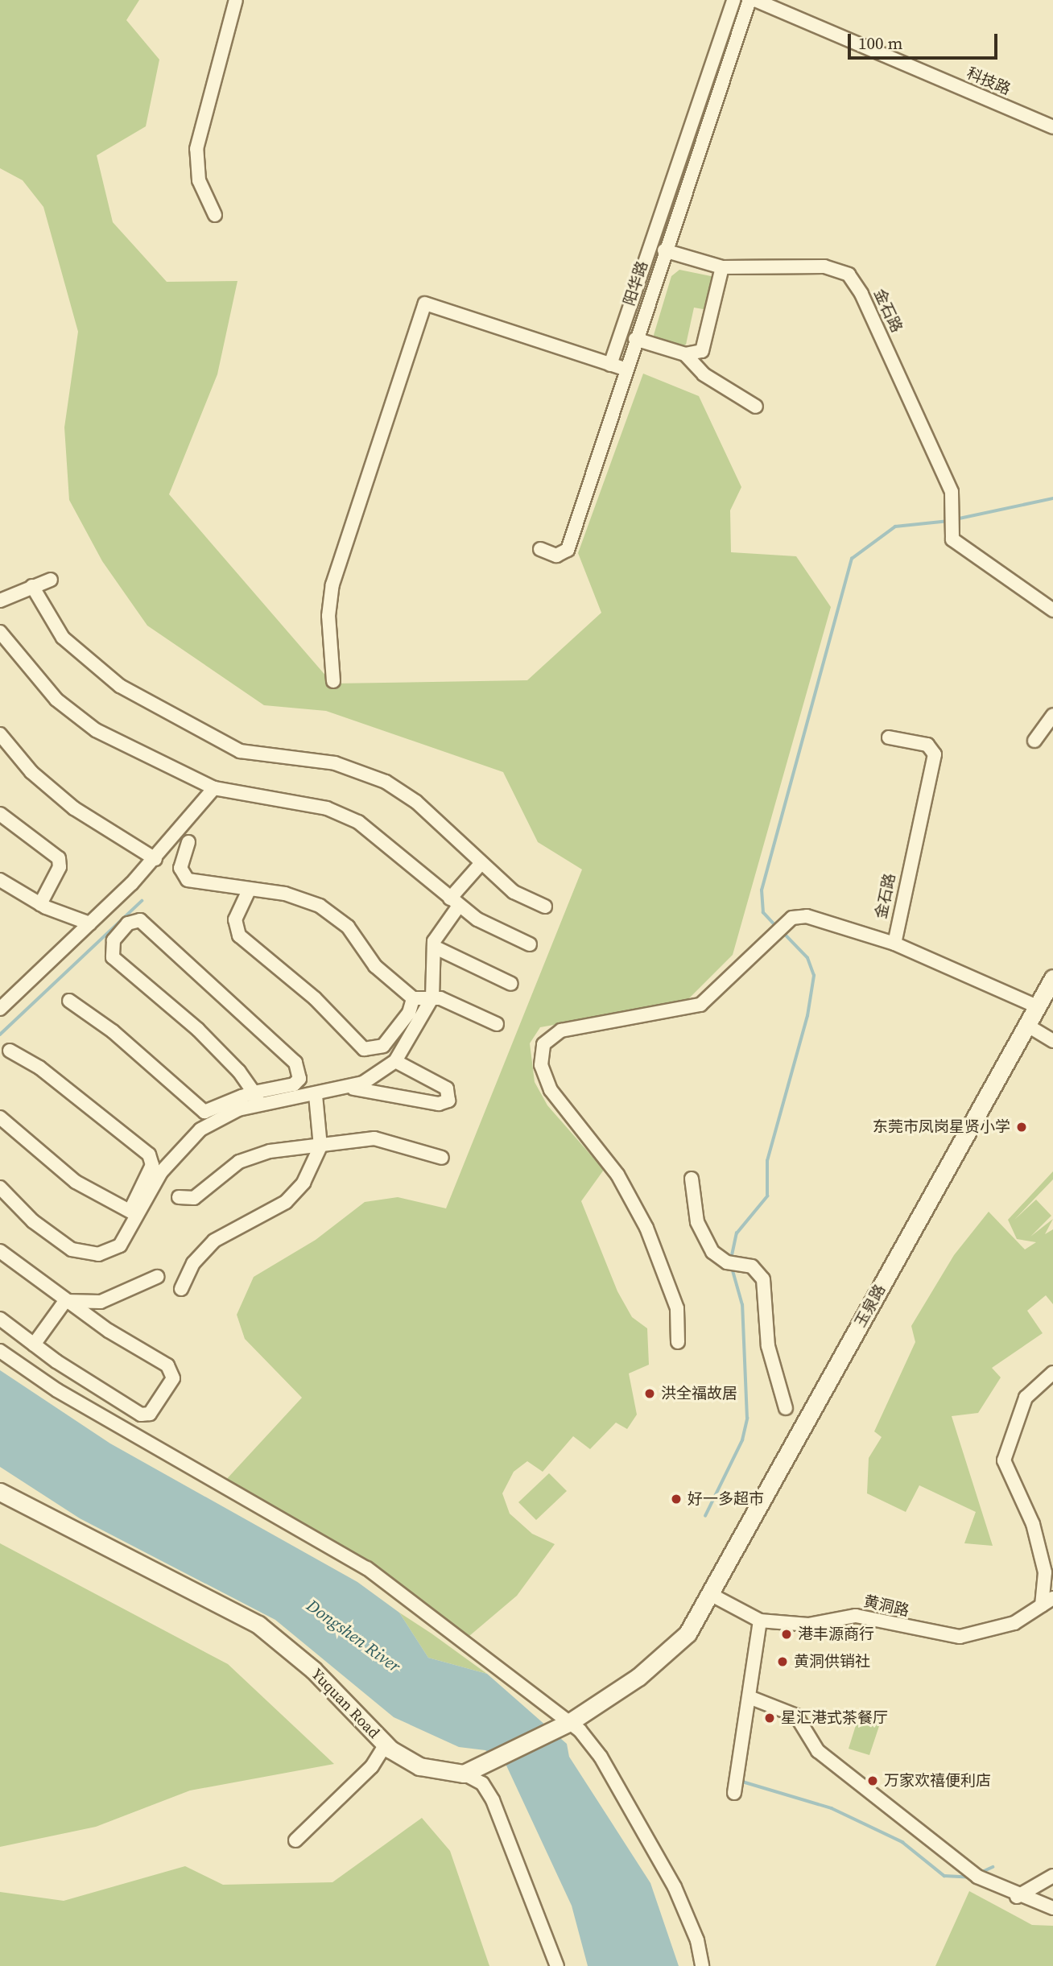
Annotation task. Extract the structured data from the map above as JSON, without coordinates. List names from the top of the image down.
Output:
{
  "streets": {
    "street": [
      "科技路",
      "阳华路",
      "金石路",
      "玉泉路",
      "黄洞路",
      "Yuquan Road"
    ]
  },
  "crossings": [
    ["阳华路", "金石路"],
    ["玉泉路", "黄洞路"]
  ],
  "water": ["Dongshen River"],
  "places": [
    "东莞市凤岗星贤小学",
    "洪全福故居",
    "好一多超市",
    "港丰源商行",
    "黄洞供销社",
    "星汇港式茶餐厅",
    "万家欢禧便利店"
  ],
  "scale_bar": "100 m"
}
